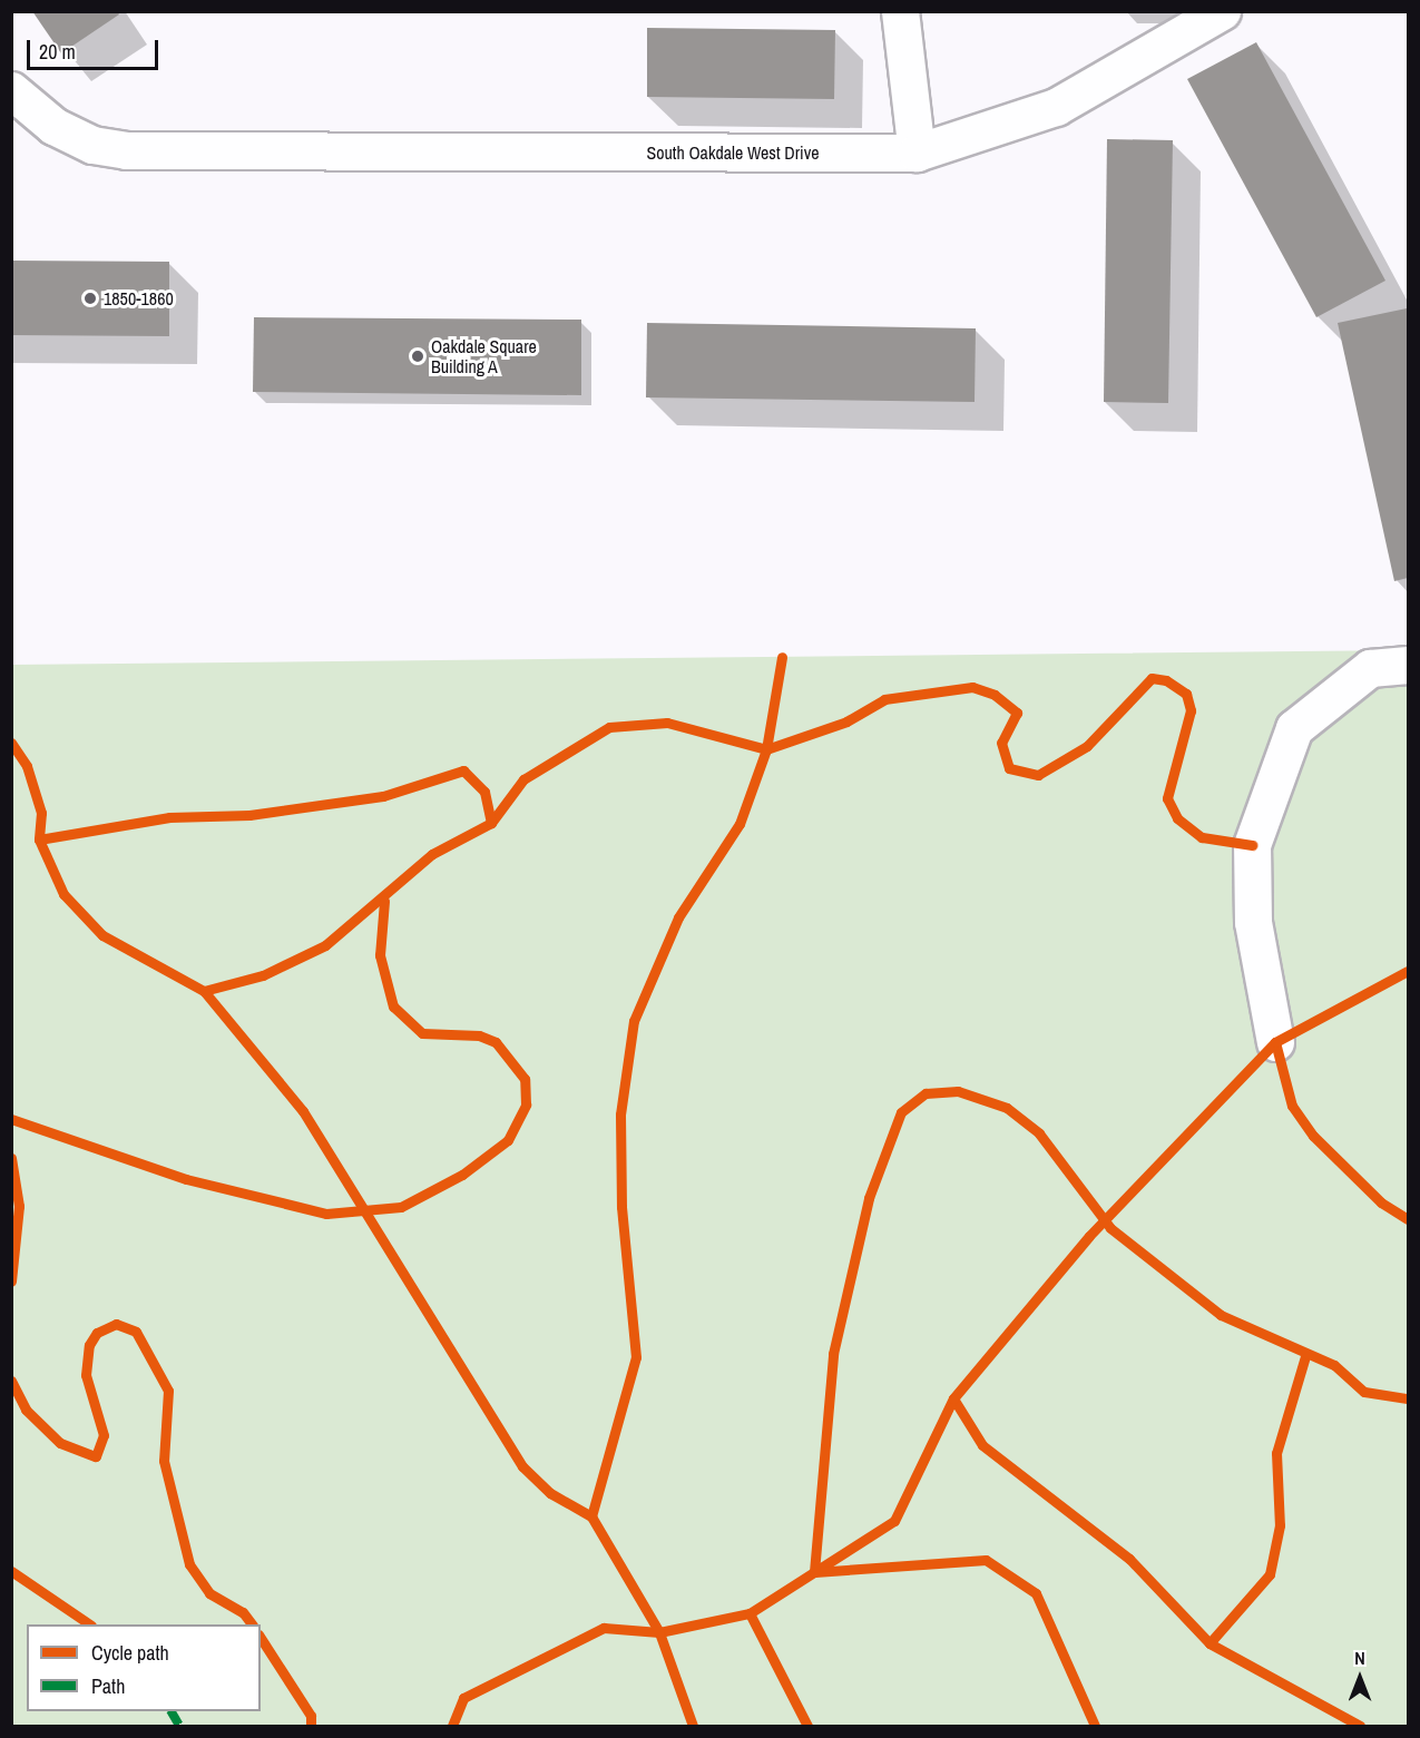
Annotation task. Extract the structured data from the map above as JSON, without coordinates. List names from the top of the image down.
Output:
{
  "streets": {
    "street": ["South Oakdale West Drive"]
  },
  "places": ["1850-1860", "Oakdale Square Building A"],
  "legend": ["Cycle path", "Path"],
  "scale_bar": "20 m",
  "north": "top"
}
